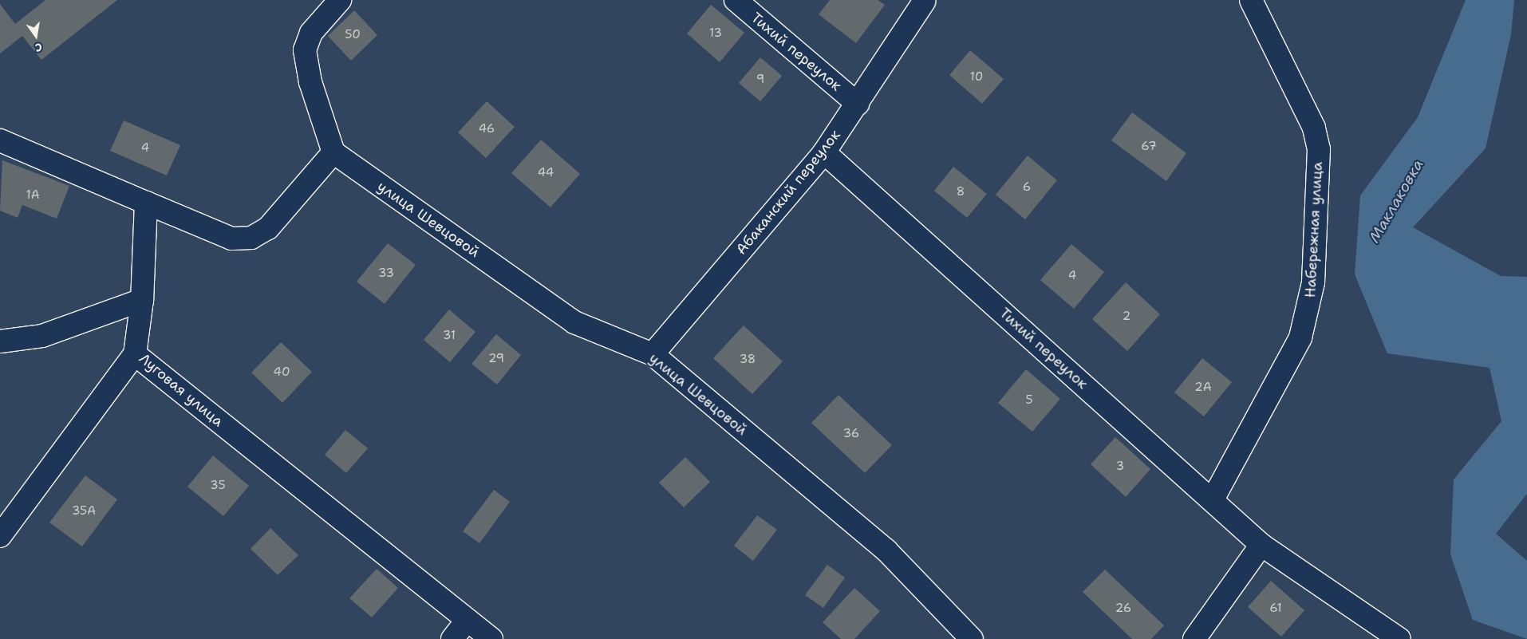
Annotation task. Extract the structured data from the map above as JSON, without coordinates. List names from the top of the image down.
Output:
{
  "streets": {
    "street": [
      "Тихий переулок",
      "Абаканский переулок",
      "улица Шевцовой",
      "Набережная улица",
      "Луговая улица"
    ]
  },
  "crossings": [
    ["Тихий переулок", "Абаканский переулок"],
    ["Тихий переулок", "Набережная улица"],
    ["Абаканский переулок", "улица Шевцовой"]
  ],
  "water": ["Маклаковка"],
  "house_numbers": [
    "13",
    "50",
    "10",
    "9",
    "46",
    "67",
    "4",
    "44",
    "6",
    "8",
    "1А",
    "33",
    "4",
    "2",
    "31",
    "29",
    "38",
    "40",
    "2А",
    "5",
    "36",
    "3",
    "35",
    "35А",
    "26",
    "61"
  ],
  "north": "bottom"
}
